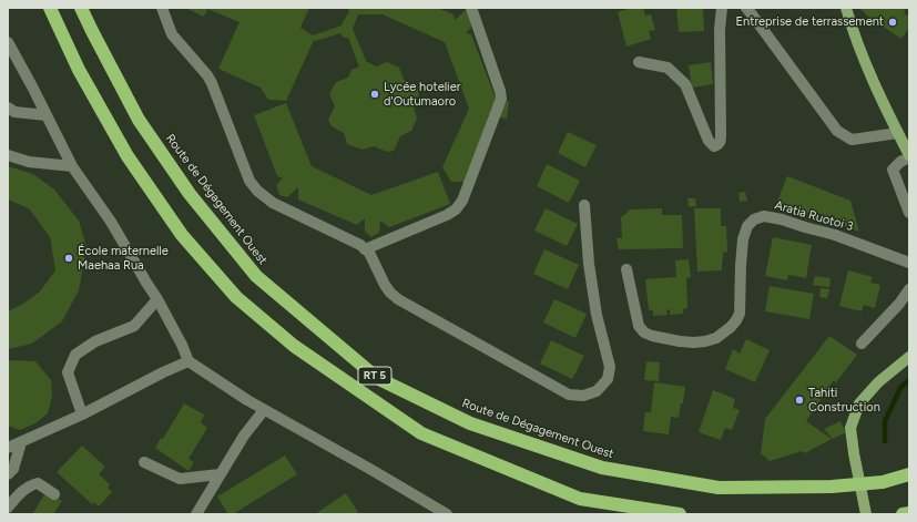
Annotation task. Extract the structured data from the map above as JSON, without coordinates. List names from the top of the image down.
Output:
{
  "streets": {
    "highway": ["Route de Dégagement Ouest", "RT 5"],
    "street": ["Aratia Ruotoi 3"]
  },
  "places": [
    "Entreprise de terrassement",
    "Lycée hotelier d'Outumaoro",
    "École maternelle Maehaa Rua",
    "Tahiti Construction"
  ]
}
